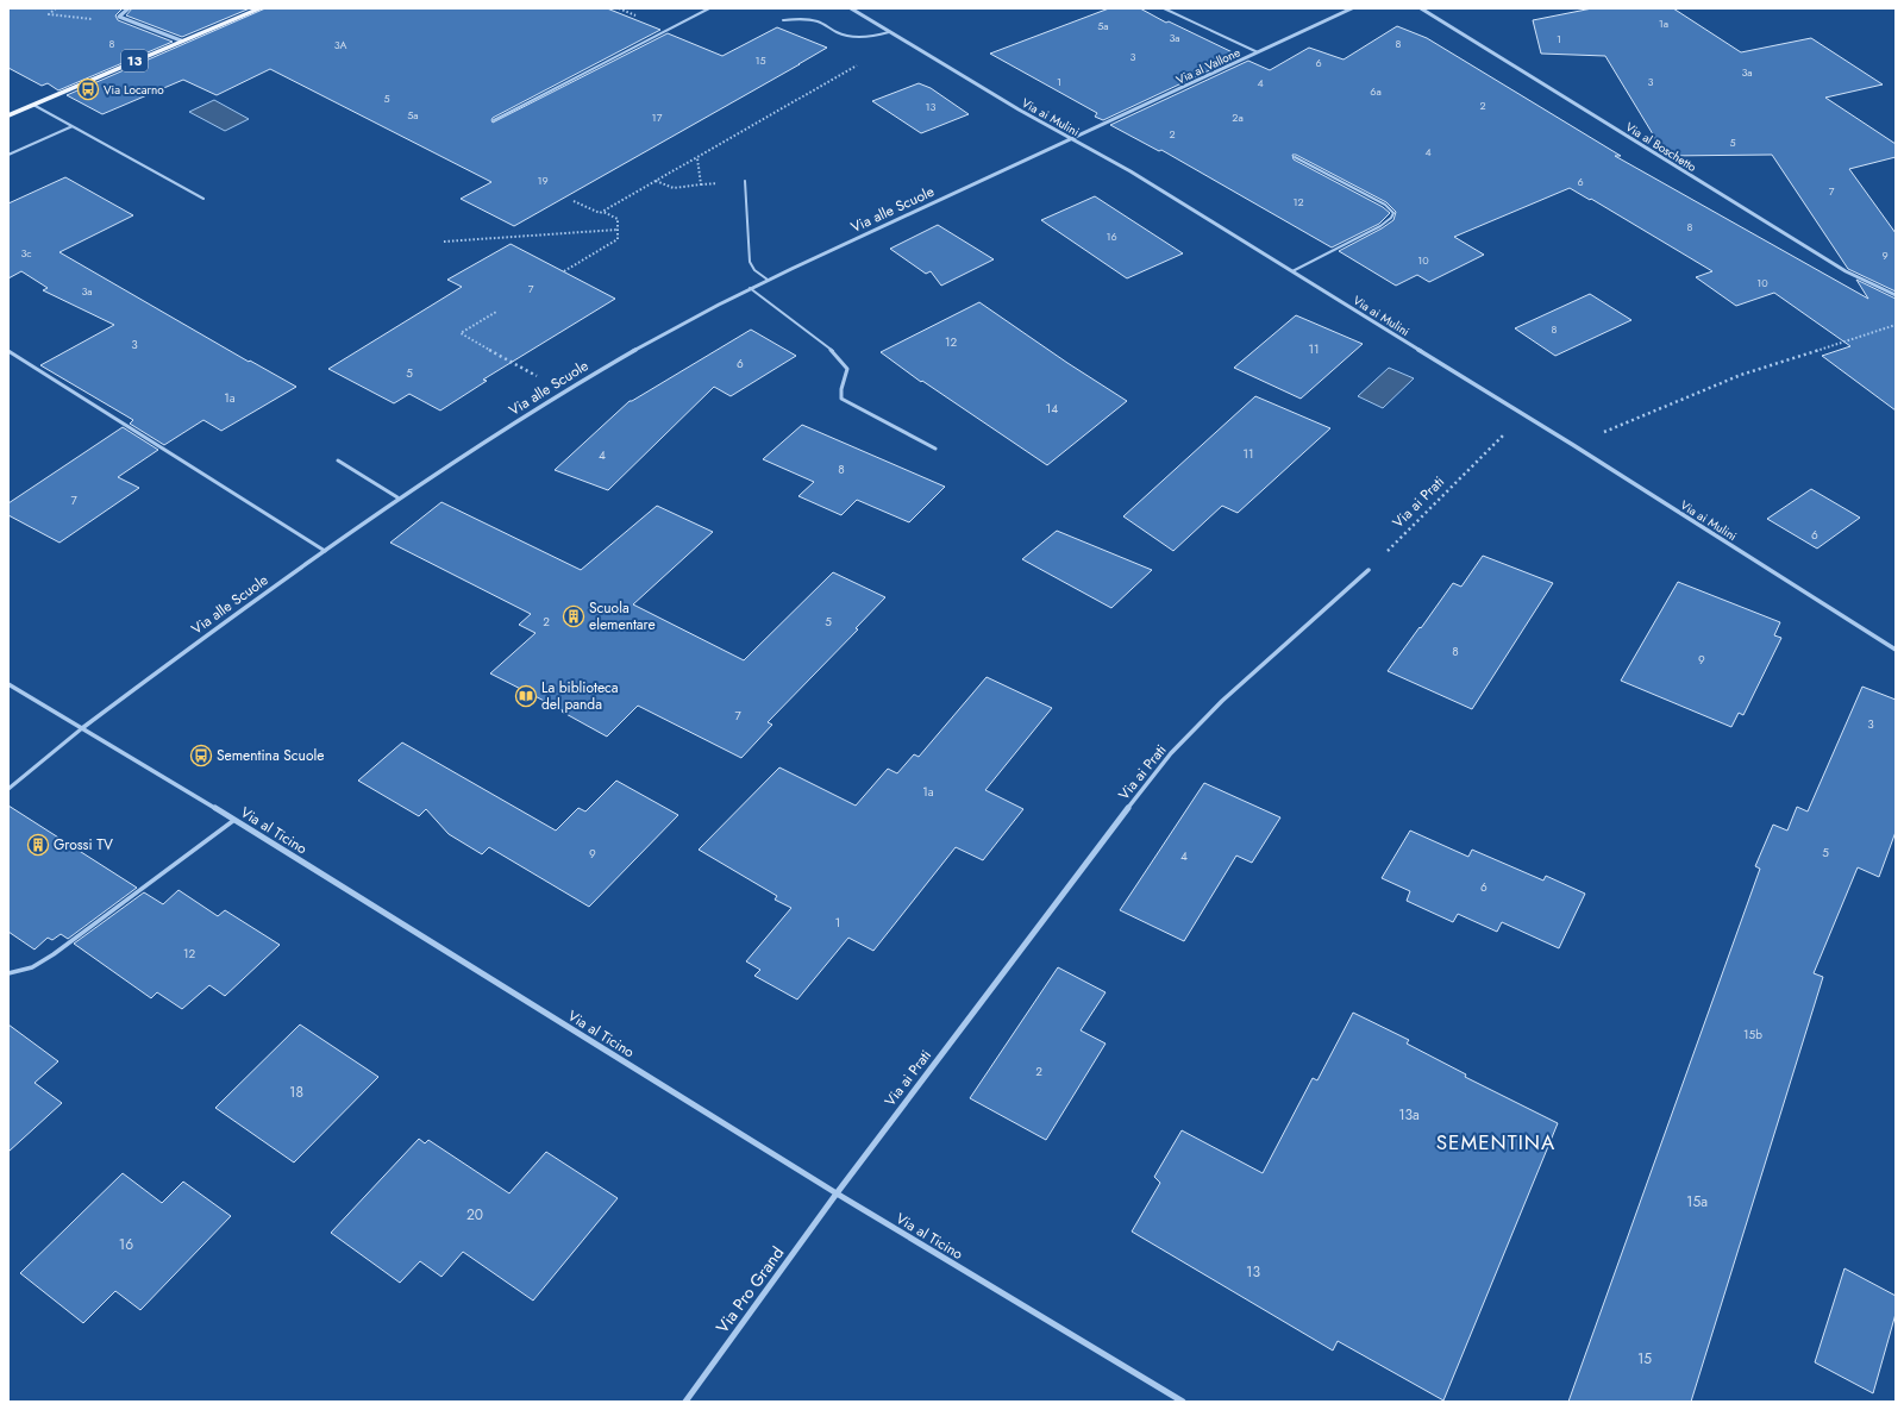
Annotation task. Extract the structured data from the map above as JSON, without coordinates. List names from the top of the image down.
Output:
{
  "streets": {
    "main road": ["13"],
    "street": [
      "Via al Vallone",
      "Via ai Mulini",
      "Via al Boschetto",
      "Via alle Scuole",
      "Via ai Prati",
      "Via al Ticino",
      "Via Pro Grand"
    ]
  },
  "crossings": [
    ["Via al Vallone", "Via ai Mulini"],
    ["Via al Vallone", "Via alle Scuole"],
    ["Via ai Mulini", "Via alle Scuole"],
    ["Via ai Mulini", "Via ai Prati"],
    ["Via alle Scuole", "Via al Ticino"],
    ["Via ai Prati", "Via al Ticino"],
    ["Via ai Prati", "Via Pro Grand"],
    ["Via al Ticino", "Via Pro Grand"]
  ],
  "districts": ["SEMENTINA"],
  "places": {
    "bus stop": ["Via Locarno", "Sementina Scuole"],
    "building": ["Scuola elementare", "Grossi TV"],
    "library": ["La biblioteca del panda"]
  },
  "house_numbers": [
    "1a",
    "5a",
    "3a",
    "1",
    "8",
    "8",
    "3A",
    "3",
    "15",
    "6",
    "3a",
    "1",
    "3",
    "4",
    "6a",
    "5",
    "2",
    "13",
    "5a",
    "17",
    "2a",
    "2",
    "5",
    "4",
    "19",
    "6",
    "7",
    "12",
    "8",
    "16",
    "3c",
    "9",
    "10",
    "10",
    "7",
    "3a",
    "8",
    "12",
    "3",
    "11",
    "6",
    "5",
    "1a",
    "14",
    "11",
    "4",
    "8",
    "7",
    "6",
    "2",
    "5",
    "8",
    "9",
    "7",
    "3",
    "1a",
    "5",
    "9",
    "4",
    "6",
    "1",
    "12",
    "15b",
    "2",
    "18",
    "13a",
    "15a",
    "20",
    "16",
    "13",
    "15"
  ]
}
